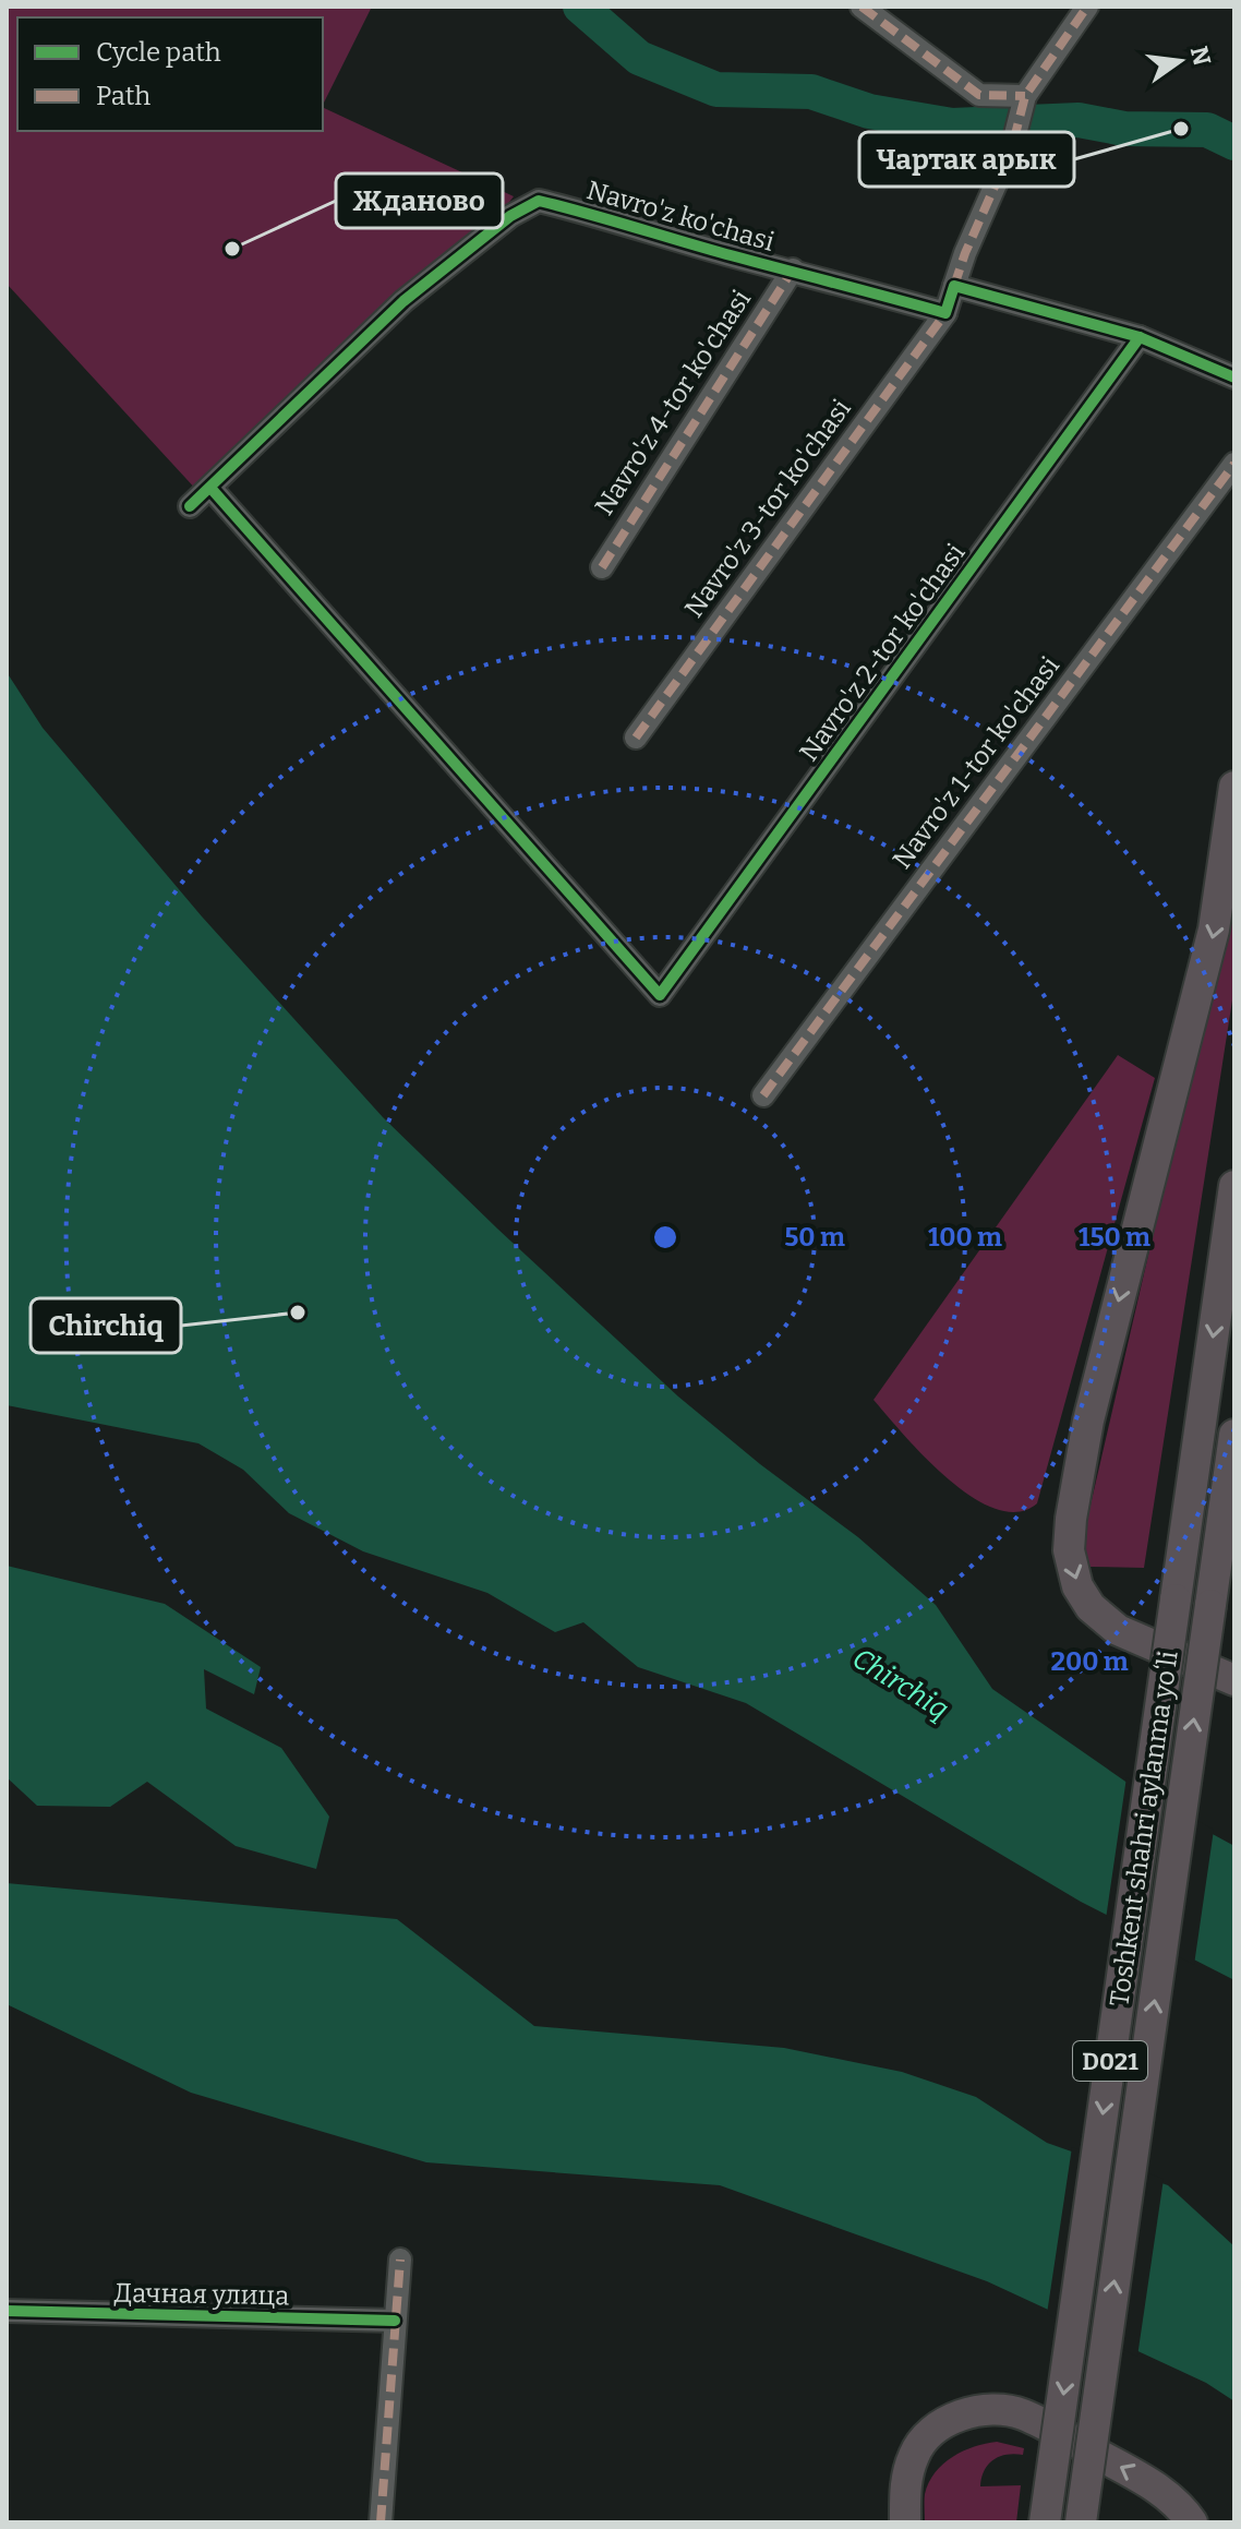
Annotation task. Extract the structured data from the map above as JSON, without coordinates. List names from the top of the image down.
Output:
{
  "streets": {
    "highway": ["Toshkent shahri aylanma yoʻli", "D021"],
    "street": [
      "Navro'z ko'chasi",
      "Navro'z 4-tor ko'chasi",
      "Navro'z 3-tor ko'chasi",
      "Navro'z 2-tor ko'chasi",
      "Navro'z 1-tor ko'chasi",
      "Дачная улица"
    ]
  },
  "crossings": [
    ["Navro'z ko'chasi", "Navro'z 4-tor ko'chasi"],
    ["Navro'z ko'chasi", "Navro'z 3-tor ko'chasi"],
    ["Navro'z ko'chasi", "Navro'z 2-tor ko'chasi"]
  ],
  "water": ["Chirchiq"],
  "places": ["Чартак арык", "Жданово", "Chirchiq"],
  "legend": ["Cycle path", "Path"],
  "north": "right",
  "rings": [
    "50 m",
    "100 m",
    "150 m",
    "200 m"
  ]
}
